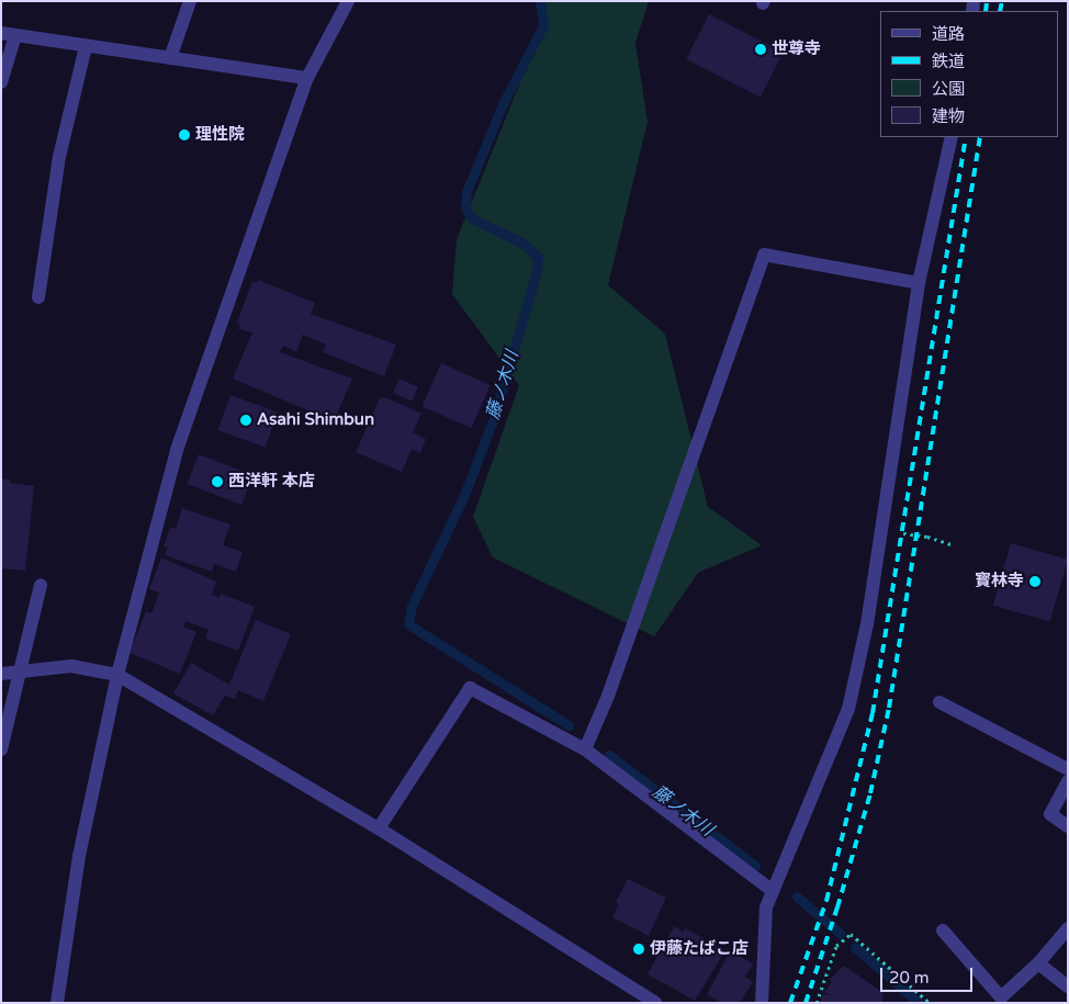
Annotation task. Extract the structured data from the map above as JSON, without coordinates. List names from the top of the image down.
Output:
{
  "water": ["藤ノ木川"],
  "places": [
    "世尊寺",
    "理性院",
    "Asahi Shimbun",
    "西洋軒 本店",
    "寳林寺",
    "伊藤たばこ店"
  ],
  "legend": [
    "道路",
    "鉄道",
    "公園",
    "建物"
  ],
  "scale_bar": "20 m"
}
